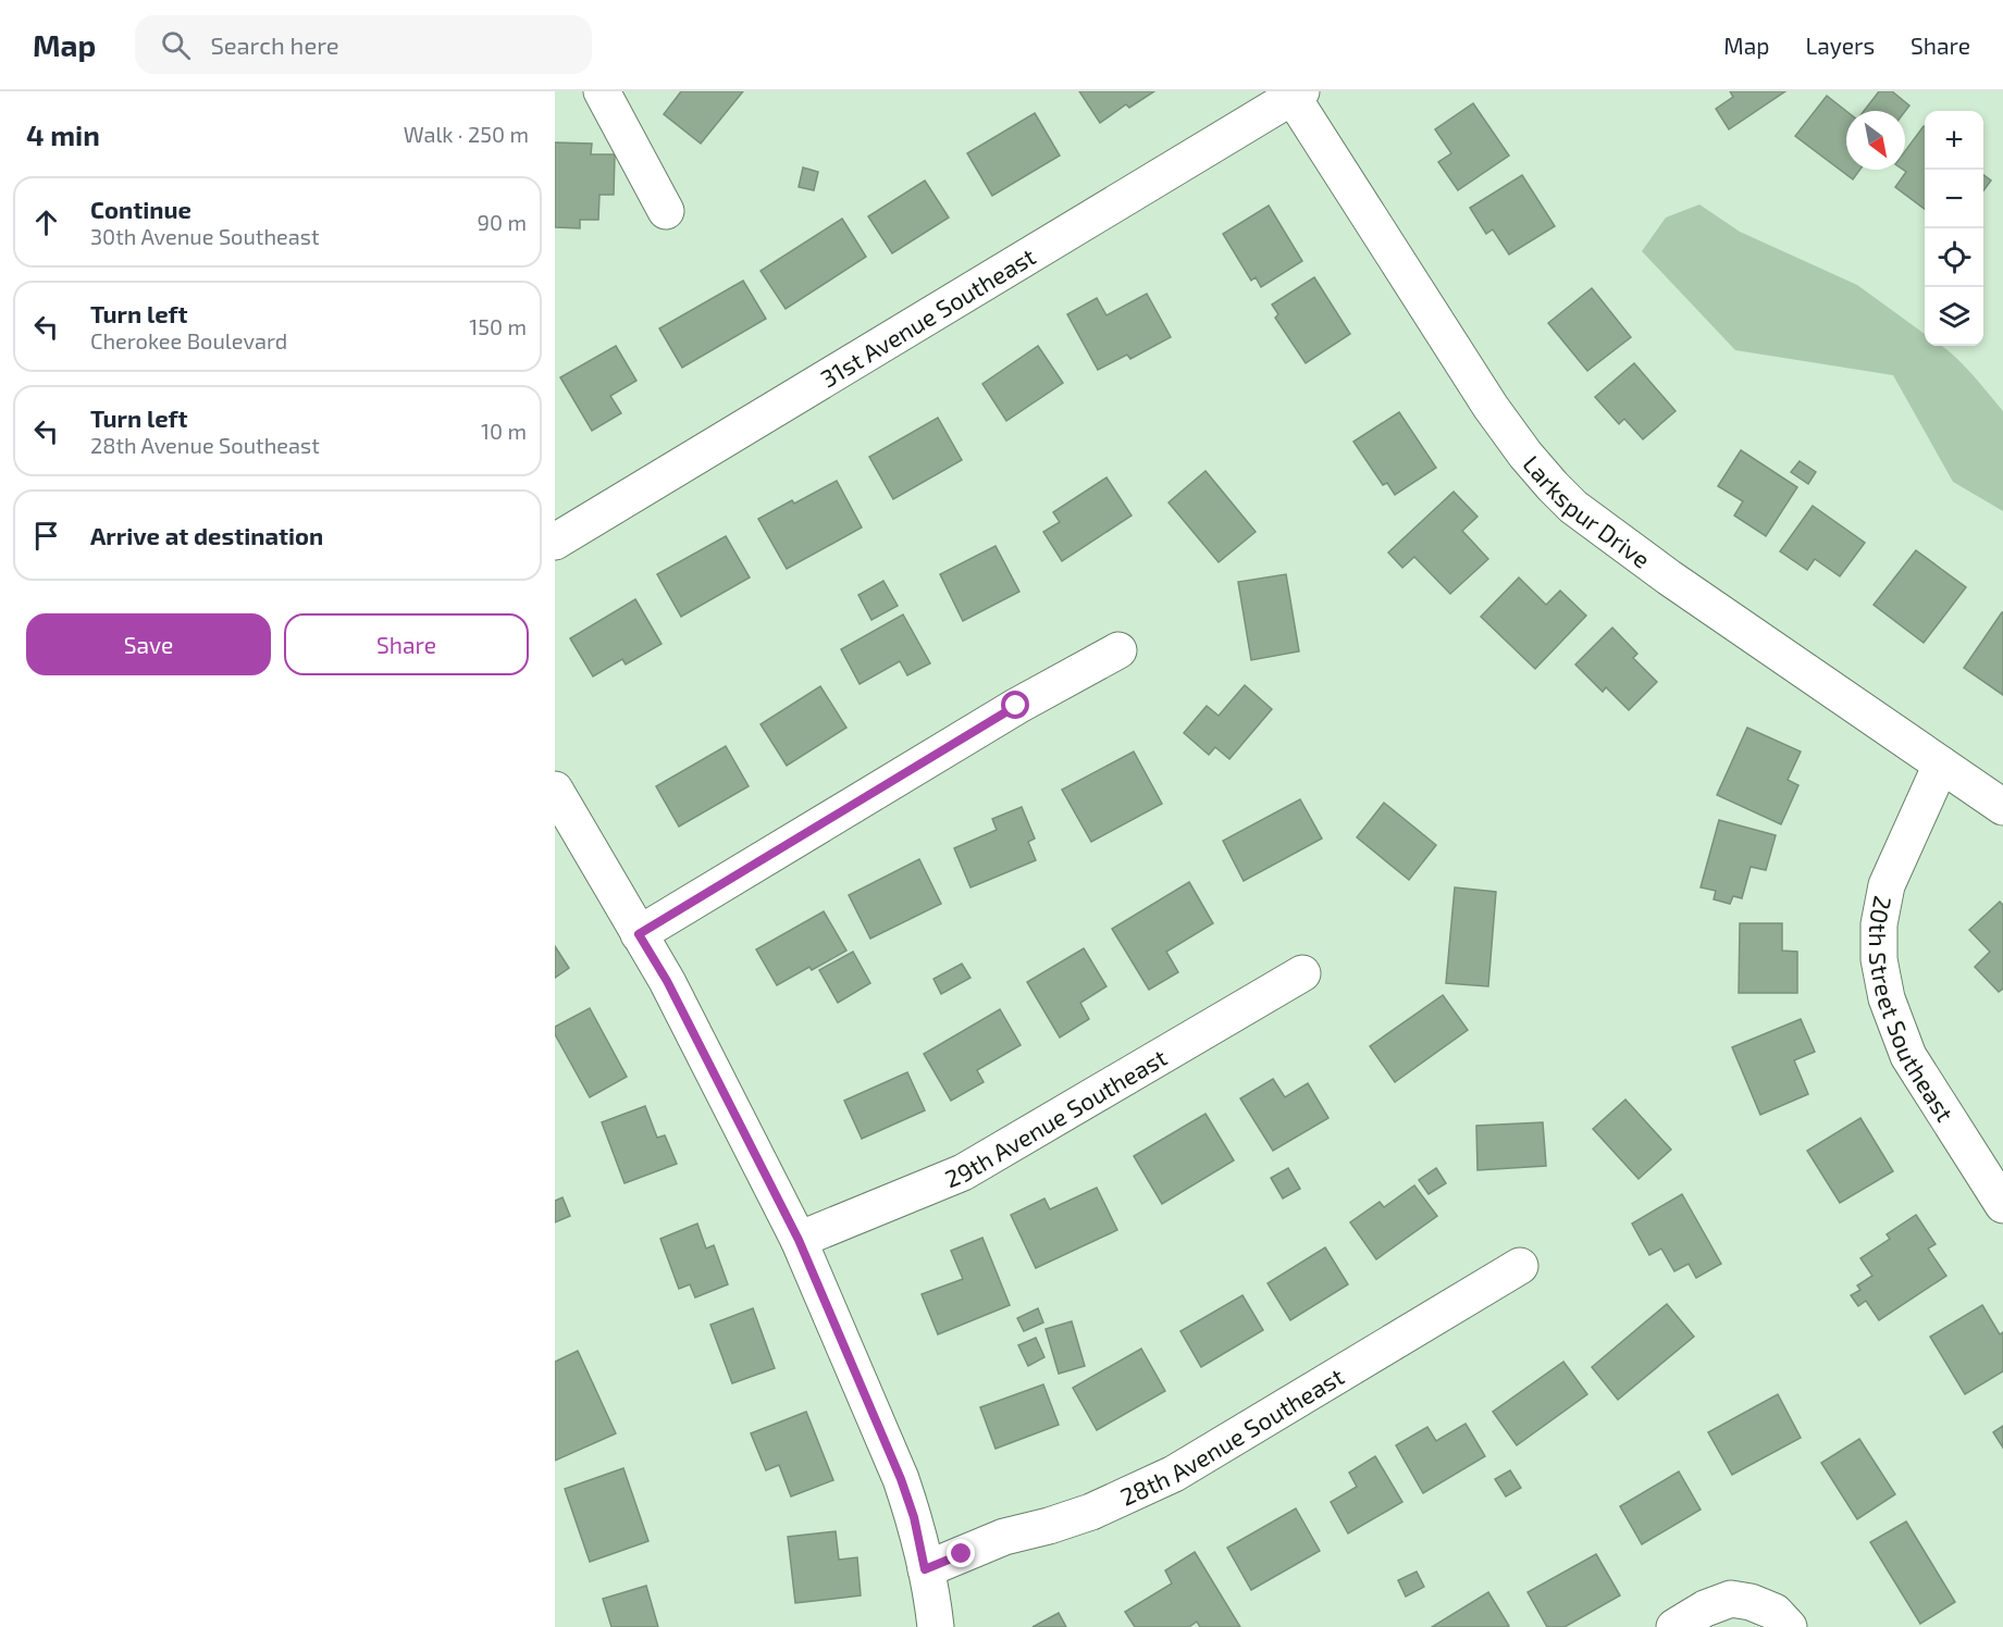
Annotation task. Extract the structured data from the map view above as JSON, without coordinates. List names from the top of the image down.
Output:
{
  "streets": {
    "street": [
      "31st Avenue Southeast",
      "Larkspur Drive",
      "20th Street Southeast",
      "29th Avenue Southeast",
      "28th Avenue Southeast"
    ]
  },
  "crossings": [
    ["31st Avenue Southeast", "Larkspur Drive"],
    ["Larkspur Drive", "20th Street Southeast"]
  ],
  "north": "bottom right",
  "page": {
    "header": "Map",
    "search": "Search here",
    "nav": ["Map", "Layers", "Share"],
    "heading": ["4 min", "Walk · 250 m"],
    "map_buttons": ["+", "−"],
    "list": [
      ["Continue", "30th Avenue Southeast", "90 m"],
      ["Turn left", "Cherokee Boulevard", "150 m"],
      ["Turn left", "28th Avenue Southeast", "10 m"],
      "Arrive at destination"
    ],
    "buttons": ["Save", "Share"]
  }
}
